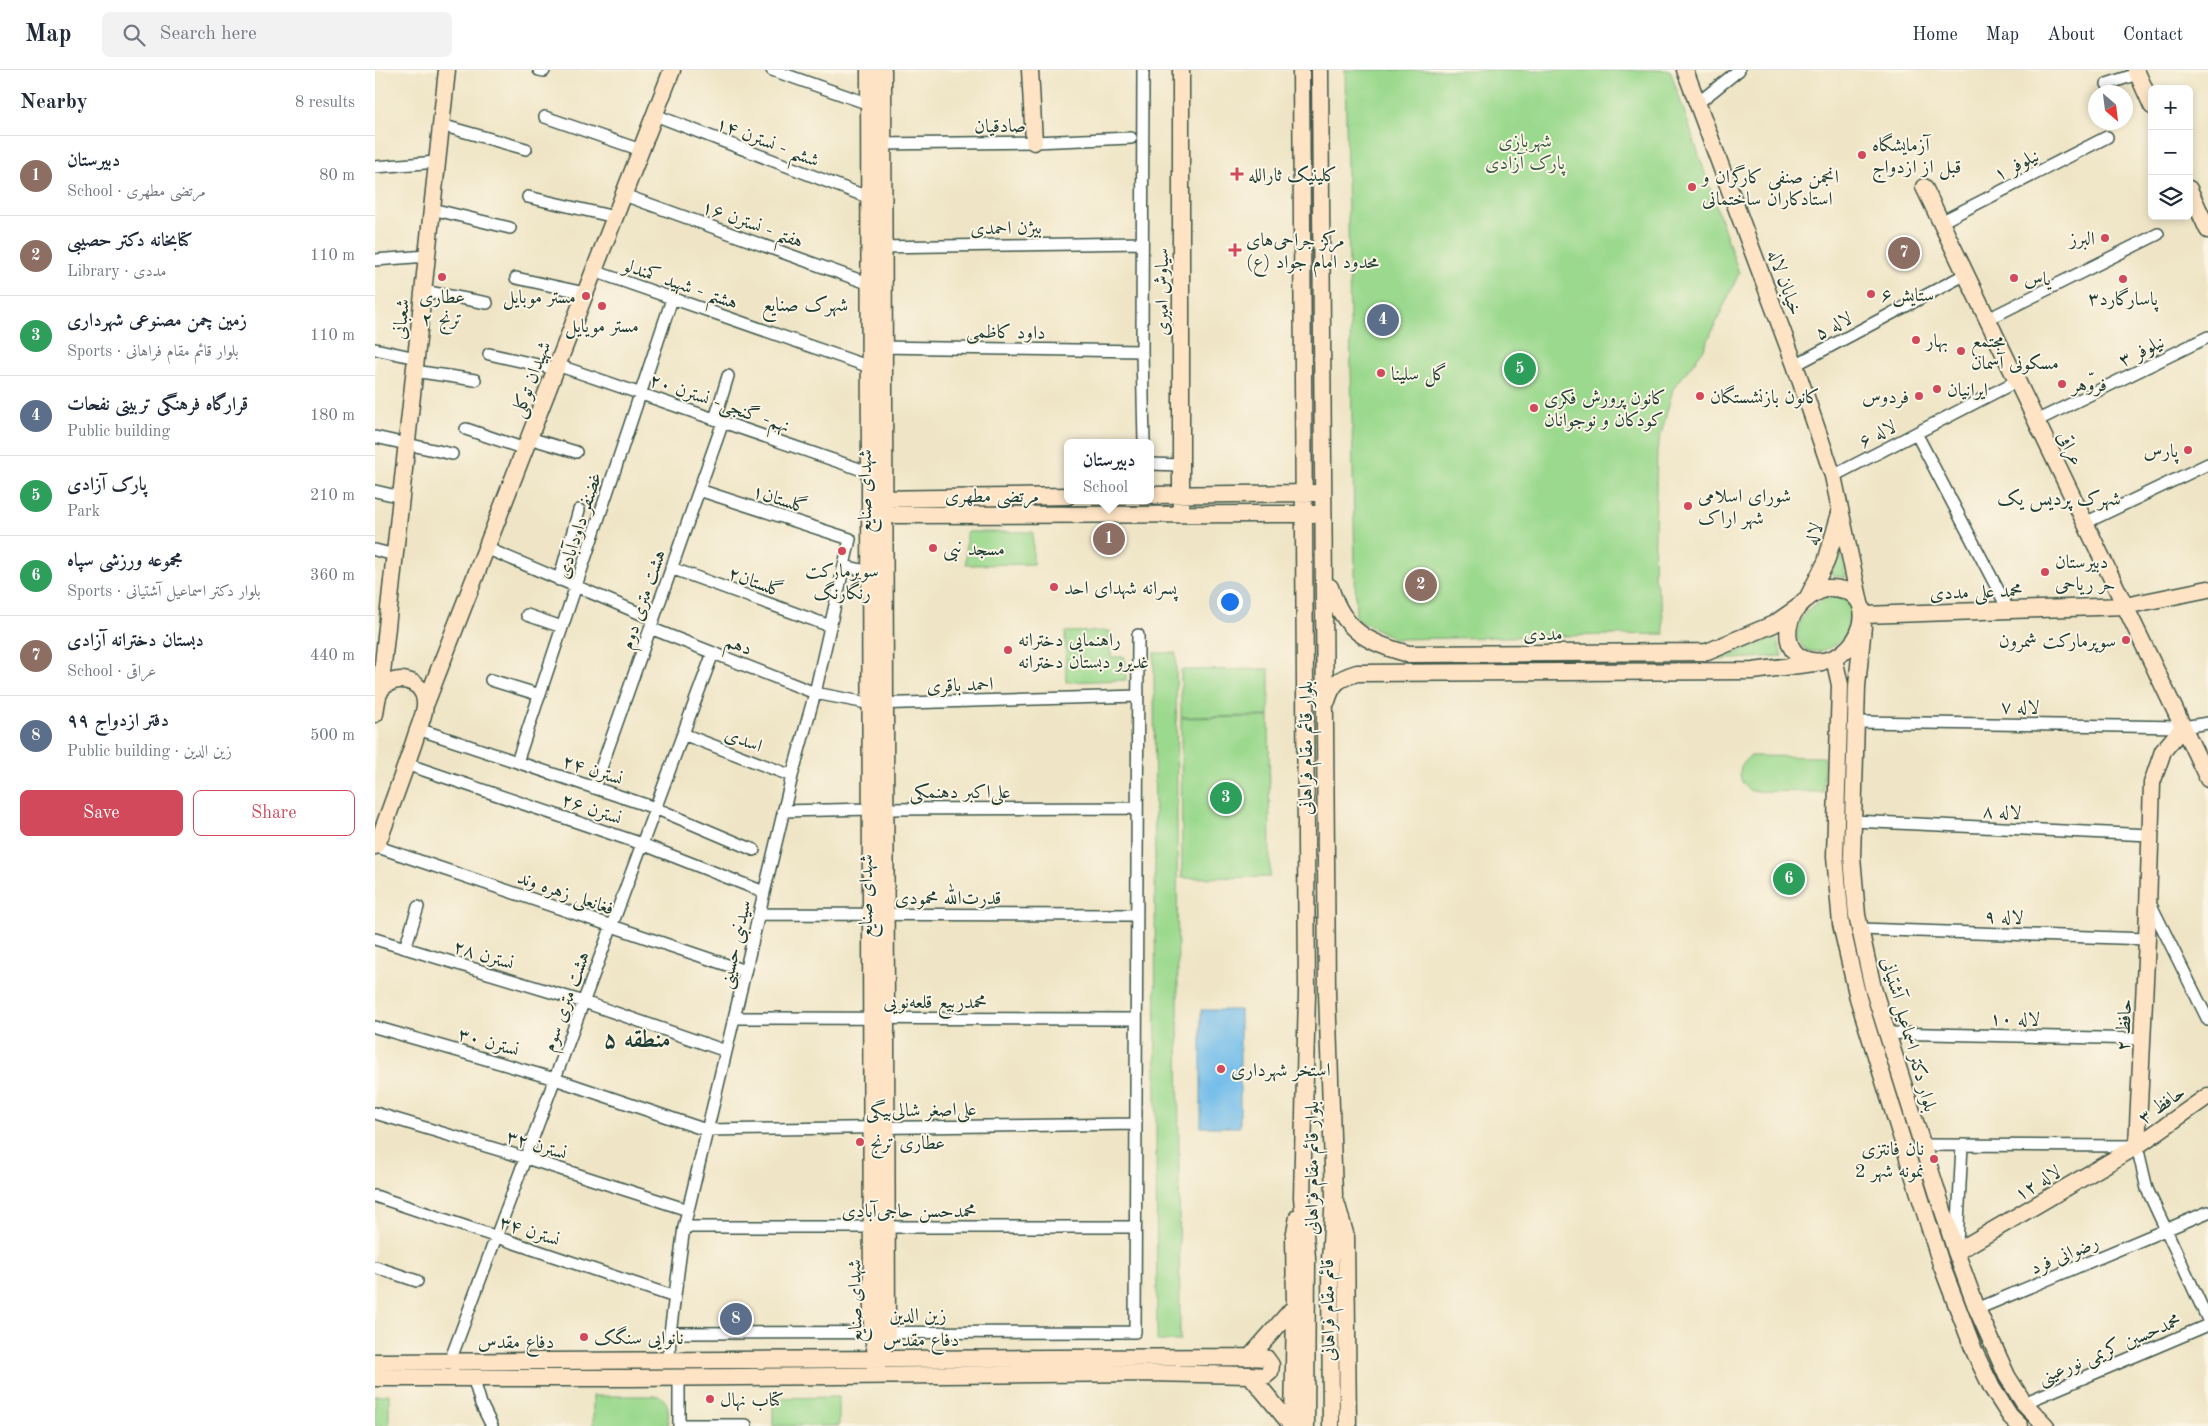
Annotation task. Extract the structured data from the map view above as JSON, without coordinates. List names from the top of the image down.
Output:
{
  "streets": {
    "street": [
      "صادقیان",
      "ششم - نسترن ۱۴",
      "نیلوفر ۱",
      "هفتم - نسترن ۱۶",
      "بیژن احمدی",
      "خیابان لاله",
      "هشتم - شهید کمندلو",
      "سیاوش امیری",
      "شعبانی",
      "لاله ۵",
      "داود کاظمی",
      "نیلوفر ۳",
      "شهیدان توکلی",
      "نهم- گنجی- نسترن ۲۰",
      "لاله ۶",
      "عراقی",
      "شهدای صنایع",
      "مرتضی مطهری",
      "گلستان۱",
      "غضنفر داودآبادی",
      "لاله",
      "گلستان۲",
      "محمد علی مددی",
      "هشت متری دوم",
      "مددی",
      "دهم",
      "احمد باقری",
      "لاله ۷",
      "اسدی",
      "بلوار قائم مقام فراهانی",
      "نسترن ۲۴",
      "علی‌اکبر دهنمکی",
      "نسترن ۲۶",
      "لاله ۸",
      "فغانعلی زهره وند",
      "قدرت‌الله محمودی",
      "لاله ۹",
      "سیدنبی حسینی",
      "نسترن ۲۸",
      "هشت متری سوم",
      "محمدربیع قلعه‌نویی",
      "لاله ۱۰",
      "حافظ ۲",
      "بلوار دکتر اسماعیل آشتیانی",
      "نسترن ۳۰",
      "حافظ ۳",
      "علی‌اصغر شالی‌بیگی",
      "نسترن ۳۲",
      "لاله ۱۲",
      "محمدحسن حاجی‌آبادی",
      "نسترن ۳۴",
      "رضوانی فرد",
      "قائم مقام فراهانی",
      "زین الدین",
      "دفاع مقدس",
      "محمدحسین کریمی نورعینی"
    ]
  },
  "crossings": [
    ["صادقیان", "شهدای صنایع"],
    ["ششم - نسترن ۱۴", "شهیدان توکلی"],
    ["ششم - نسترن ۱۴", "شهدای صنایع"],
    ["نیلوفر ۱", "عراقی"],
    ["هفتم - نسترن ۱۶", "شهیدان توکلی"],
    ["هفتم - نسترن ۱۶", "شهدای صنایع"],
    ["بیژن احمدی", "شهدای صنایع"],
    ["خیابان لاله", "لاله ۵"],
    ["خیابان لاله", "لاله ۶"],
    ["خیابان لاله", "لاله"],
    ["هشتم - شهید کمندلو", "شهیدان توکلی"],
    ["هشتم - شهید کمندلو", "شهدای صنایع"],
    ["هشتم - شهید کمندلو", "غضنفر داودآبادی"],
    ["سیاوش امیری", "مرتضی مطهری"],
    ["لاله ۵", "عراقی"],
    ["داود کاظمی", "شهدای صنایع"],
    ["نیلوفر ۳", "عراقی"],
    ["شهیدان توکلی", "نهم- گنجی- نسترن ۲۰"],
    ["شهیدان توکلی", "نسترن ۲۴"],
    ["شهیدان توکلی", "نسترن ۲۶"],
    ["شهیدان توکلی", "فغانعلی زهره وند"],
    ["نهم- گنجی- نسترن ۲۰", "شهدای صنایع"],
    ["نهم- گنجی- نسترن ۲۰", "غضنفر داودآبادی"],
    ["نهم- گنجی- نسترن ۲۰", "هشت متری دوم"],
    ["لاله ۶", "عراقی"],
    ["عراقی", "محمد علی مددی"],
    ["عراقی", "لاله ۷"],
    ["عراقی", "حافظ ۲"],
    ["شهدای صنایع", "مرتضی مطهری"],
    ["شهدای صنایع", "احمد باقری"],
    ["شهدای صنایع", "علی‌اکبر دهنمکی"],
    ["شهدای صنایع", "قدرت‌الله محمودی"],
    ["شهدای صنایع", "محمدربیع قلعه‌نویی"],
    ["شهدای صنایع", "علی‌اصغر شالی‌بیگی"],
    ["شهدای صنایع", "محمدحسن حاجی‌آبادی"],
    ["شهدای صنایع", "زین الدین"],
    ["شهدای صنایع", "دفاع مقدس"],
    ["مرتضی مطهری", "بلوار قائم مقام فراهانی"],
    ["گلستان۱", "هشت متری دوم"],
    ["گلستان۱", "سیدنبی حسینی"],
    ["غضنفر داودآبادی", "دهم"],
    ["غضنفر داودآبادی", "نسترن ۲۴"],
    ["لاله", "محمد علی مددی"],
    ["لاله", "مددی"],
    ["لاله", "بلوار دکتر اسماعیل آشتیانی"],
    ["گلستان۲", "هشت متری دوم"],
    ["گلستان۲", "سیدنبی حسینی"],
    ["محمد علی مددی", "مددی"],
    ["محمد علی مددی", "بلوار دکتر اسماعیل آشتیانی"],
    ["هشت متری دوم", "دهم"],
    ["هشت متری دوم", "نسترن ۲۴"],
    ["مددی", "بلوار قائم مقام فراهانی"],
    ["مددی", "بلوار دکتر اسماعیل آشتیانی"],
    ["دهم", "احمد باقری"],
    ["دهم", "سیدنبی حسینی"],
    ["دهم", "هشت متری سوم"],
    ["احمد باقری", "سیدنبی حسینی"],
    ["لاله ۷", "حافظ ۲"],
    ["لاله ۷", "بلوار دکتر اسماعیل آشتیانی"],
    ["اسدی", "سیدنبی حسینی"],
    ["اسدی", "هشت متری سوم"],
    ["بلوار قائم مقام فراهانی", "قائم مقام فراهانی"],
    ["نسترن ۲۴", "هشت متری سوم"],
    ["علی‌اکبر دهنمکی", "سیدنبی حسینی"],
    ["نسترن ۲۶", "سیدنبی حسینی"],
    ["نسترن ۲۶", "هشت متری سوم"],
    ["لاله ۸", "حافظ ۲"],
    ["لاله ۸", "بلوار دکتر اسماعیل آشتیانی"],
    ["فغانعلی زهره وند", "سیدنبی حسینی"],
    ["فغانعلی زهره وند", "هشت متری سوم"],
    ["قدرت‌الله محمودی", "سیدنبی حسینی"],
    ["لاله ۹", "حافظ ۲"],
    ["لاله ۹", "بلوار دکتر اسماعیل آشتیانی"],
    ["سیدنبی حسینی", "نسترن ۲۸"],
    ["سیدنبی حسینی", "محمدربیع قلعه‌نویی"],
    ["سیدنبی حسینی", "نسترن ۳۰"],
    ["سیدنبی حسینی", "علی‌اصغر شالی‌بیگی"],
    ["سیدنبی حسینی", "نسترن ۳۲"],
    ["سیدنبی حسینی", "محمدحسن حاجی‌آبادی"],
    ["سیدنبی حسینی", "نسترن ۳۴"],
    ["سیدنبی حسینی", "زین الدین"],
    ["سیدنبی حسینی", "دفاع مقدس"],
    ["نسترن ۲۸", "هشت متری سوم"],
    ["هشت متری سوم", "نسترن ۳۰"],
    ["هشت متری سوم", "نسترن ۳۲"],
    ["هشت متری سوم", "نسترن ۳۴"],
    ["هشت متری سوم", "دفاع مقدس"],
    ["لاله ۱۰", "حافظ ۲"],
    ["لاله ۱۰", "بلوار دکتر اسماعیل آشتیانی"],
    ["حافظ ۲", "حافظ ۳"],
    ["حافظ ۲", "لاله ۱۲"],
    ["حافظ ۲", "رضوانی فرد"],
    ["بلوار دکتر اسماعیل آشتیانی", "لاله ۱۲"],
    ["بلوار دکتر اسماعیل آشتیانی", "رضوانی فرد"],
    ["بلوار دکتر اسماعیل آشتیانی", "محمدحسین کریمی نورعینی"],
    ["نسترن ۳۰", "علی‌اصغر شالی‌بیگی"],
    ["حافظ ۳", "لاله ۱۲"],
    ["محمدحسن حاجی‌آبادی", "زین الدین"]
  ],
  "districts": ["شهرک صنایع", "شهرک پردیس یک", "منطقه ۵"],
  "parks": ["شهربازی پارک آزادی"],
  "places": {
    "other": [
      "آزمایشگاه قبل از ازدواج",
      "انجمن صنفی کارگران و استادکاران ساختمانی",
      "البرز",
      "عطاری ترنج ۲",
      "یاس",
      "پاسارگارد۳",
      "ستایش۶",
      "مستر موبایل",
      "مستر مویایل",
      "بهار",
      "مجتمع مسکونی آسمان",
      "گل سلینا",
      "فروّهر",
      "ایرانیان",
      "کانون بازنشستگان",
      "فردوس",
      "کانون پرورش فکری کودکان و نوجوانان",
      "پارس",
      "شورای اسلامی شهر اراک",
      "مسجد نبی",
      "سوپرمارکت رنگارنگ",
      "دبیرستان حر ریاحی",
      "پسرانه شهدای احد",
      "سوپرمارکت شمرون",
      "راهنمایی دخترانه غدیرو دبستان دخترانه",
      "استخر شهرداری",
      "عطاری ترنج",
      "نان فانتزی نمونه شهر 2",
      "نانوایی سنگک",
      "کتاب نهال"
    ],
    "health": ["کلینیک ثارالله", "مرکز جراحی‌های محدود امام جواد (ع)"]
  },
  "north": "bottom right",
  "page": {
    "header": "Map",
    "search": "Search here",
    "nav": [
      "Home",
      "Map",
      "About",
      "Contact"
    ],
    "heading": ["Nearby", "8 results"],
    "map_buttons": ["+", "−"],
    "list": [
      {
        "mark": "1",
        "name": "دبیرستان",
        "note": "School · مرتضی مطهری",
        "value": "80 m"
      },
      {
        "mark": "2",
        "name": "کتابخانه دکتر حصیبی",
        "note": "Library · مددی",
        "value": "110 m"
      },
      {
        "mark": "3",
        "name": "زمین چمن مصنوعی شهرداری",
        "note": "Sports · بلوار قائم مقام فراهانی",
        "value": "110 m"
      },
      {
        "mark": "4",
        "name": "قرارگاه فرهنگی تربیتی نفحات",
        "note": "Public building",
        "value": "180 m"
      },
      {
        "mark": "5",
        "name": "پارک آزادی",
        "note": "Park",
        "value": "210 m"
      },
      {
        "mark": "6",
        "name": "مجموعه ورزشی سپاه",
        "note": "Sports · بلوار دکتر اسماعیل آشتیانی",
        "value": "360 m"
      },
      {
        "mark": "7",
        "name": "دبستان دخترانه آزادی",
        "note": "School · عراقی",
        "value": "440 m"
      },
      {
        "mark": "8",
        "name": "دفتر ازدواج ۹۹",
        "note": "Public building · زین الدین",
        "value": "500 m"
      }
    ],
    "pins": [
      "7",
      "4",
      "5",
      "1",
      "2",
      "3",
      "6",
      "8"
    ],
    "popup": ["دبیرستان", "School"],
    "buttons": ["Save", "Share"]
  }
}
